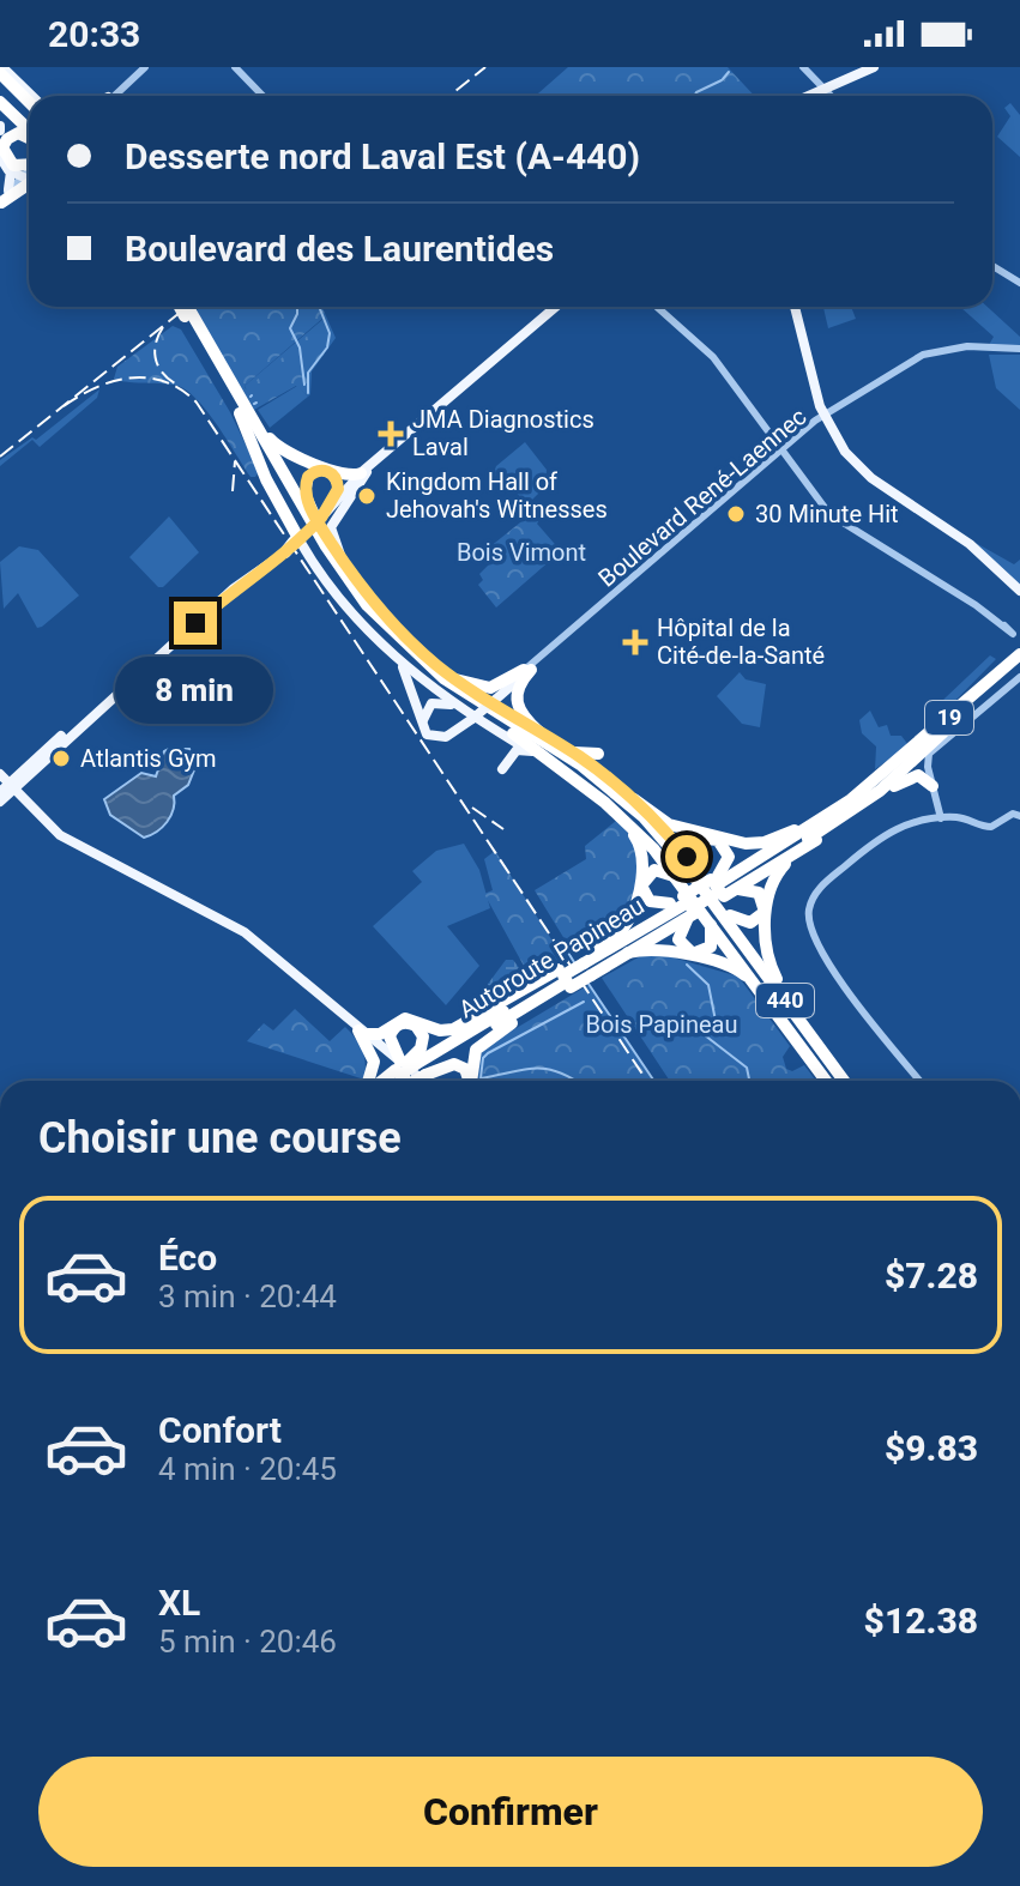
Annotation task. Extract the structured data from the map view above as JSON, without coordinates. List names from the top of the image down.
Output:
{
  "streets": {
    "highway": ["19", "Autoroute Papineau", "440"],
    "street": ["Boulevard René-Laennec"]
  },
  "parks": ["Bois Vimont", "Bois Papineau"],
  "places": {
    "health": ["JMA Diagnostics Laval", "Hôpital de la Cité-de-la-Santé"],
    "other": ["Kingdom Hall of Jehovah's Witnesses", "30 Minute Hit", "Atlantis Gym"]
  },
  "page": {
    "status": "20:33",
    "banner": ["Desserte nord Laval Est (A-440)", "Boulevard des Laurentides"],
    "bubble": "8 min",
    "heading": "Choisir une course",
    "list": [
      {
        "name": "Éco",
        "note": "3 min · 20:44",
        "value": "$7.28"
      },
      {
        "name": "Confort",
        "note": "4 min · 20:45",
        "value": "$9.83"
      },
      {
        "name": "XL",
        "note": "5 min · 20:46",
        "value": "$12.38"
      }
    ],
    "buttons": "Confirmer"
  }
}
